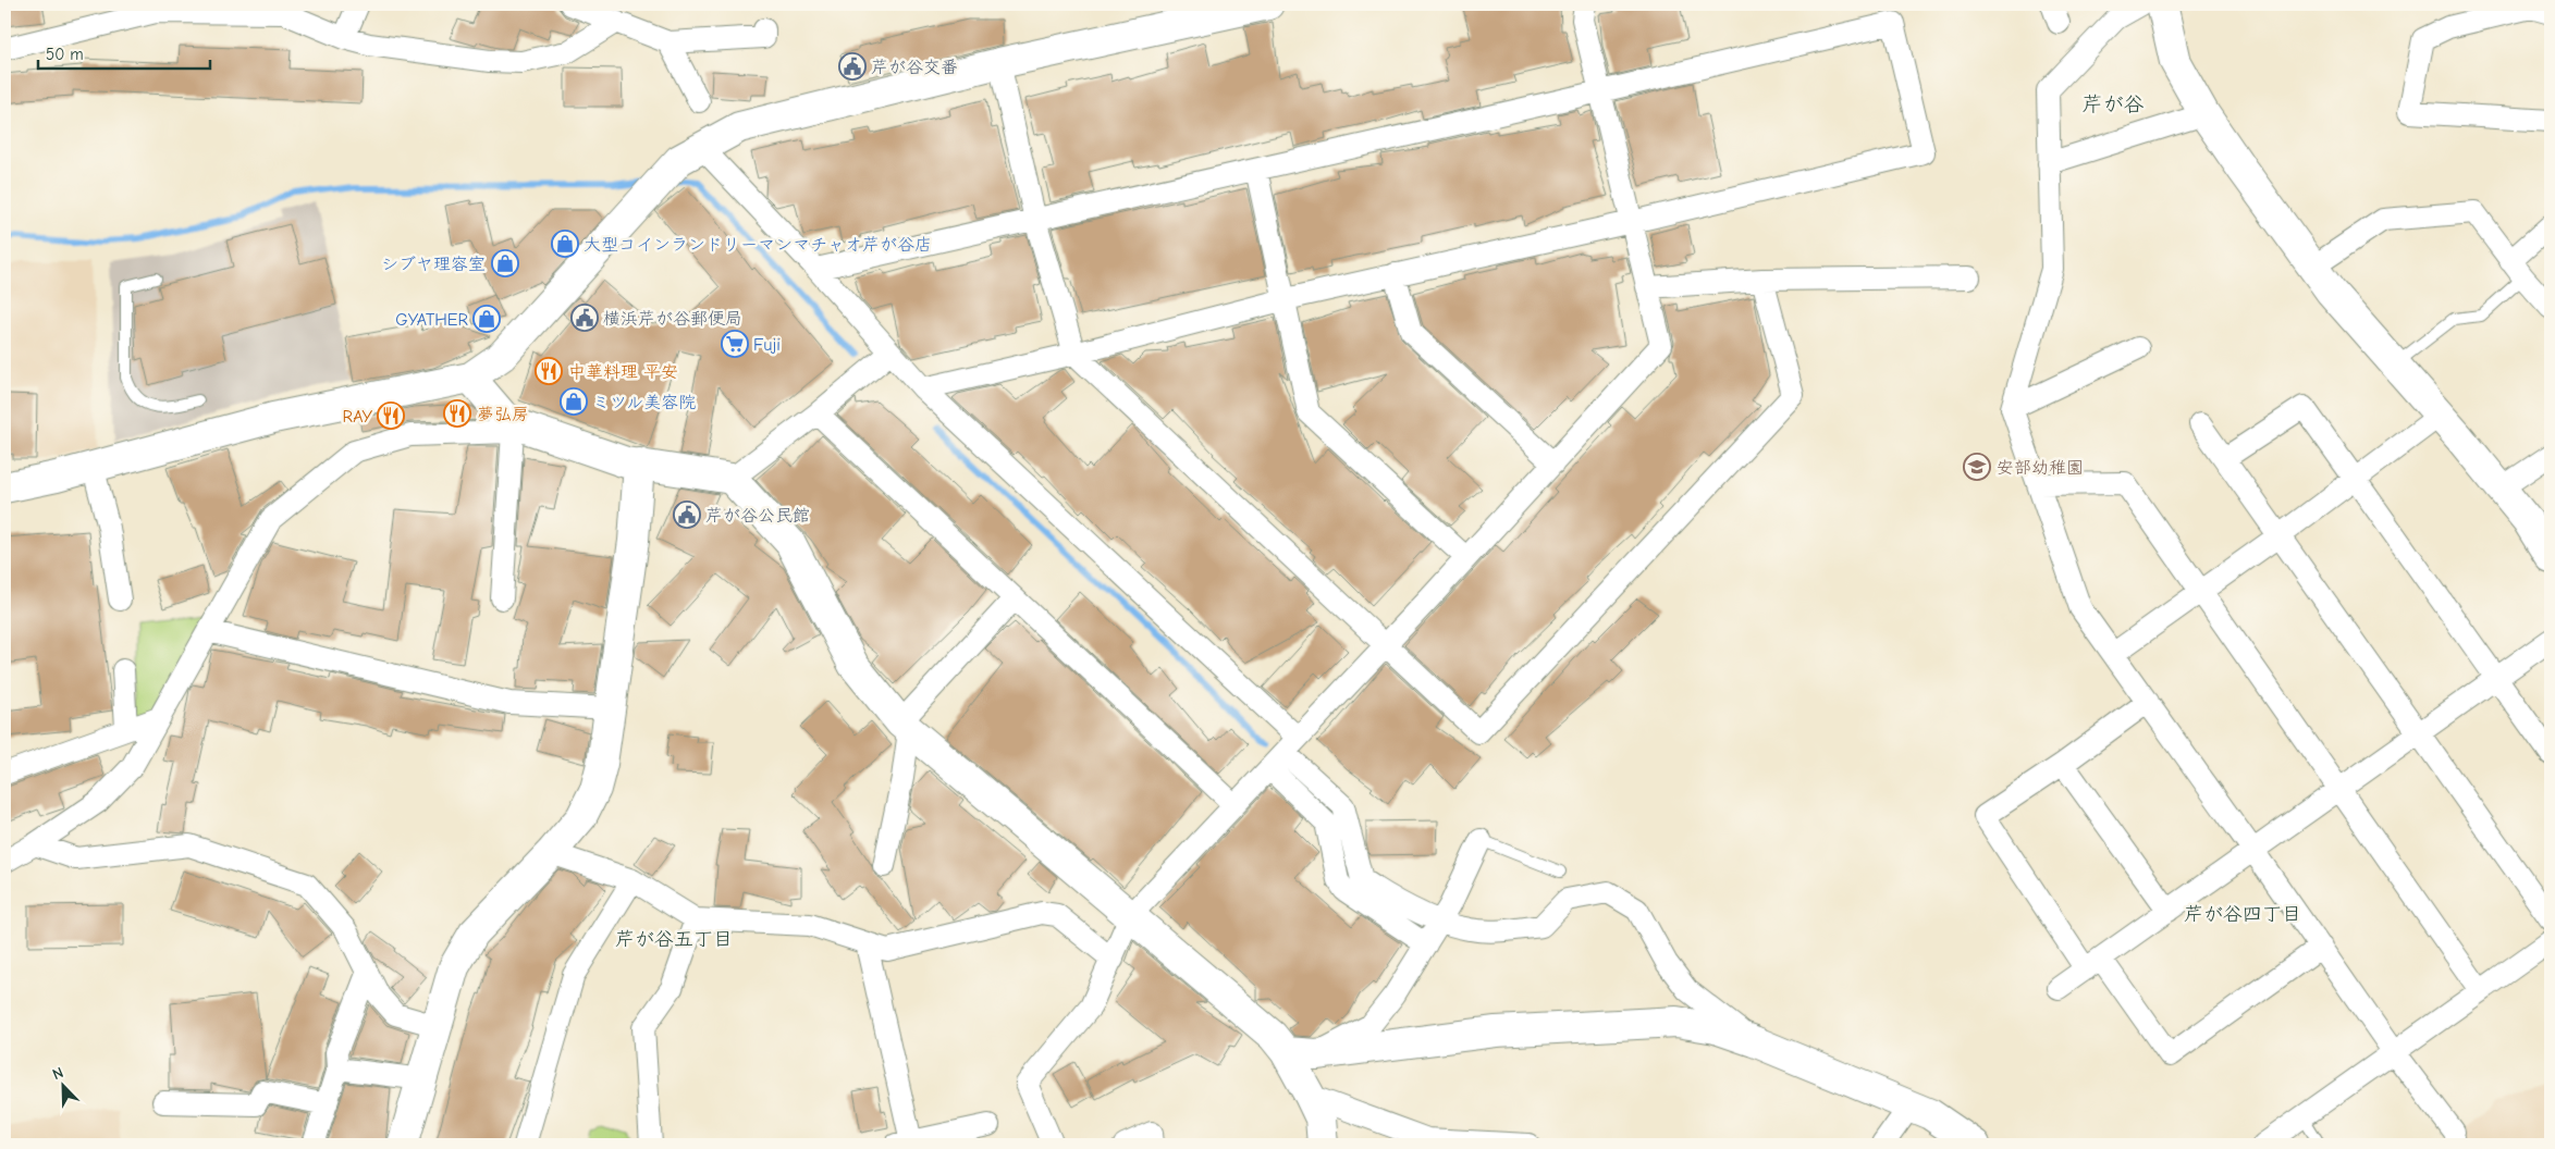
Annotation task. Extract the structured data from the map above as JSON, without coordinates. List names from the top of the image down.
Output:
{
  "districts": ["芹が谷", "芹が谷四丁目", "芹が谷五丁目"],
  "places": {
    "public building": ["芹が谷交番", "横浜芹が谷郵便局", "芹が谷公民館"],
    "shop": [
      "大型コインランドリーマンマチャオ芹が谷店",
      "シブヤ理容室",
      "GYATHER",
      "ミツル美容院"
    ],
    "supermarket": ["Fuji"],
    "restaurant": ["中華料理 平安", "夢弘房", "RAY"],
    "school or university": ["安部幼稚園"]
  },
  "scale_bar": "50 m",
  "north": "top left"
}
